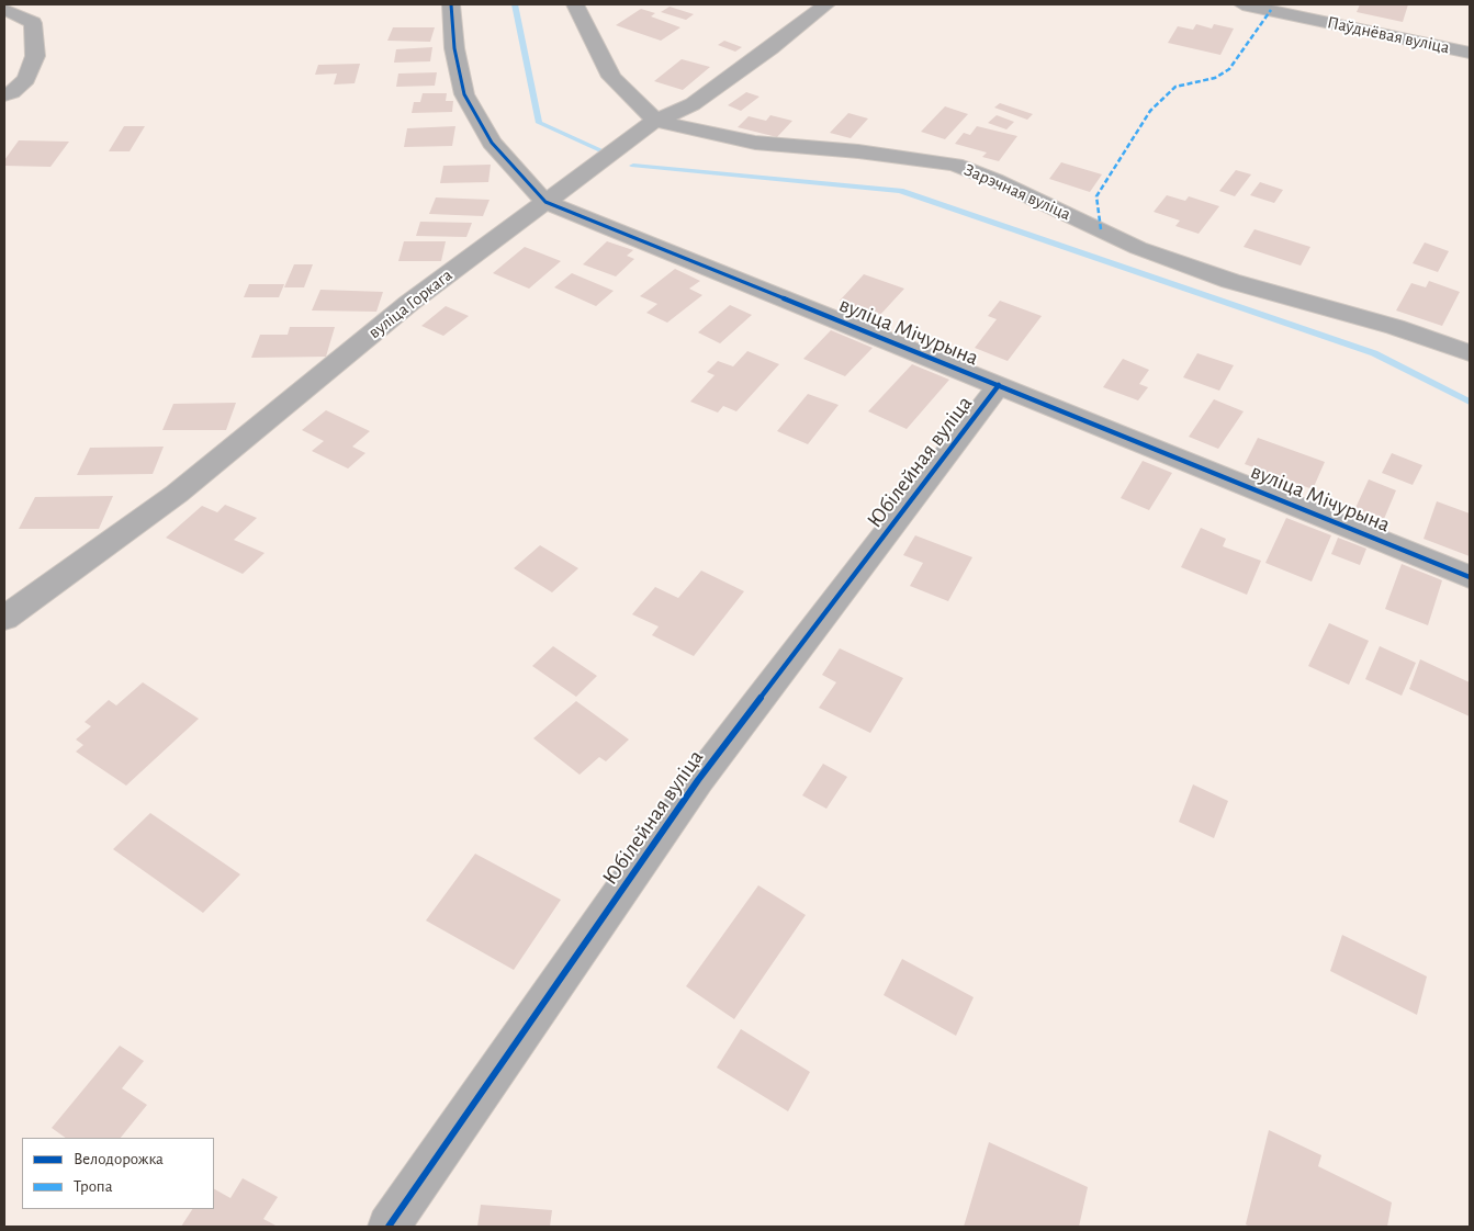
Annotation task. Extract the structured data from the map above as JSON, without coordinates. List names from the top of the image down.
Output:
{
  "streets": {
    "street": [
      "Паўднёвая вуліца",
      "Зарэчная вуліца",
      "вуліца Горкага",
      "вуліца Мічурына",
      "Юбілейная вуліца"
    ]
  },
  "crossings": [
    ["Зарэчная вуліца", "вуліца Горкага"],
    ["вуліца Горкага", "вуліца Мічурына"],
    ["вуліца Мічурына", "Юбілейная вуліца"]
  ],
  "legend": ["Велодорожка", "Тропа"]
}
